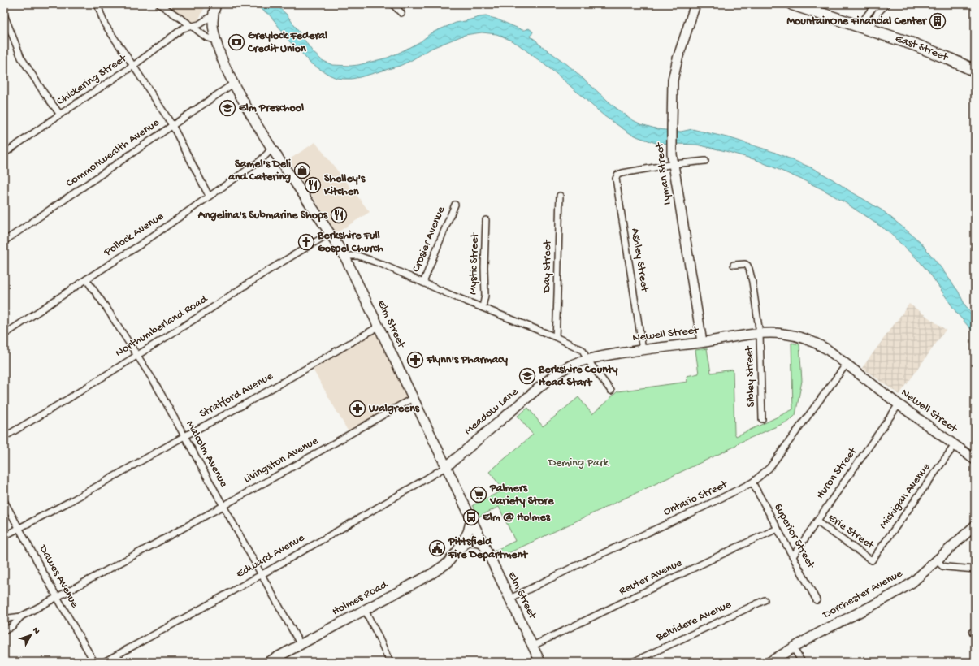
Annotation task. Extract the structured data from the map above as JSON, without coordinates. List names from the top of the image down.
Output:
{
  "streets": {
    "highway": ["East Street"],
    "street": [
      "Chickering Street",
      "Commonwealth Avenue",
      "Lyman Street",
      "Pollock Avenue",
      "Crosier Avenue",
      "Ashley Street",
      "Mystic Street",
      "Day Street",
      "Elm Street",
      "Northumberland Road",
      "Newell Street",
      "Sibley Street",
      "Stratford Avenue",
      "Meadow Lane",
      "Malcolm Avenue",
      "Livingston Avenue",
      "Huron Street",
      "Michigan Avenue",
      "Ontario Street",
      "Erie Street",
      "Superior Street",
      "Edward Avenue",
      "Dawes Avenue",
      "Reuter Avenue",
      "Dorchester Avenue",
      "Holmes Road",
      "Belvidere Avenue"
    ]
  },
  "crossings": [
    ["Chickering Street", "Elm Street"],
    ["Commonwealth Avenue", "Elm Street"],
    ["Lyman Street", "Ashley Street"],
    ["Lyman Street", "Newell Street"],
    ["Pollock Avenue", "Elm Street"],
    ["Pollock Avenue", "Malcolm Avenue"],
    ["Ashley Street", "Newell Street"],
    ["Elm Street", "Northumberland Road"],
    ["Elm Street", "Stratford Avenue"],
    ["Elm Street", "Meadow Lane"],
    ["Elm Street", "Livingston Avenue"],
    ["Elm Street", "Ontario Street"],
    ["Elm Street", "Edward Avenue"],
    ["Elm Street", "Reuter Avenue"],
    ["Elm Street", "Holmes Road"],
    ["Northumberland Road", "Malcolm Avenue"],
    ["Newell Street", "Sibley Street"],
    ["Newell Street", "Meadow Lane"],
    ["Newell Street", "Huron Street"],
    ["Newell Street", "Michigan Avenue"],
    ["Newell Street", "Ontario Street"],
    ["Stratford Avenue", "Malcolm Avenue"],
    ["Stratford Avenue", "Dawes Avenue"],
    ["Meadow Lane", "Edward Avenue"],
    ["Malcolm Avenue", "Livingston Avenue"],
    ["Malcolm Avenue", "Edward Avenue"],
    ["Malcolm Avenue", "Holmes Road"],
    ["Livingston Avenue", "Dawes Avenue"],
    ["Huron Street", "Erie Street"],
    ["Huron Street", "Superior Street"],
    ["Michigan Avenue", "Erie Street"],
    ["Ontario Street", "Superior Street"],
    ["Superior Street", "Reuter Avenue"]
  ],
  "parks": ["Deming Park"],
  "places": {
    "building": ["MountainOne Financial Center"],
    "bank": ["Greylock Federal Credit Union"],
    "school or university": ["Elm Preschool", "Berkshire County Head Start"],
    "shop": ["Samel's Deli and Catering"],
    "restaurant": ["Shelley's Kitchen", "Angelina's Submarine Shops"],
    "church": ["Berkshire Full Gospel Church"],
    "pharmacy": ["Flynn's Pharmacy", "Walgreens"],
    "supermarket": ["Palmers Variety Store"],
    "bus stop": ["Elm @ Holmes"],
    "public building": ["Pittsfield Fire Department"]
  },
  "north": "top right"
}
